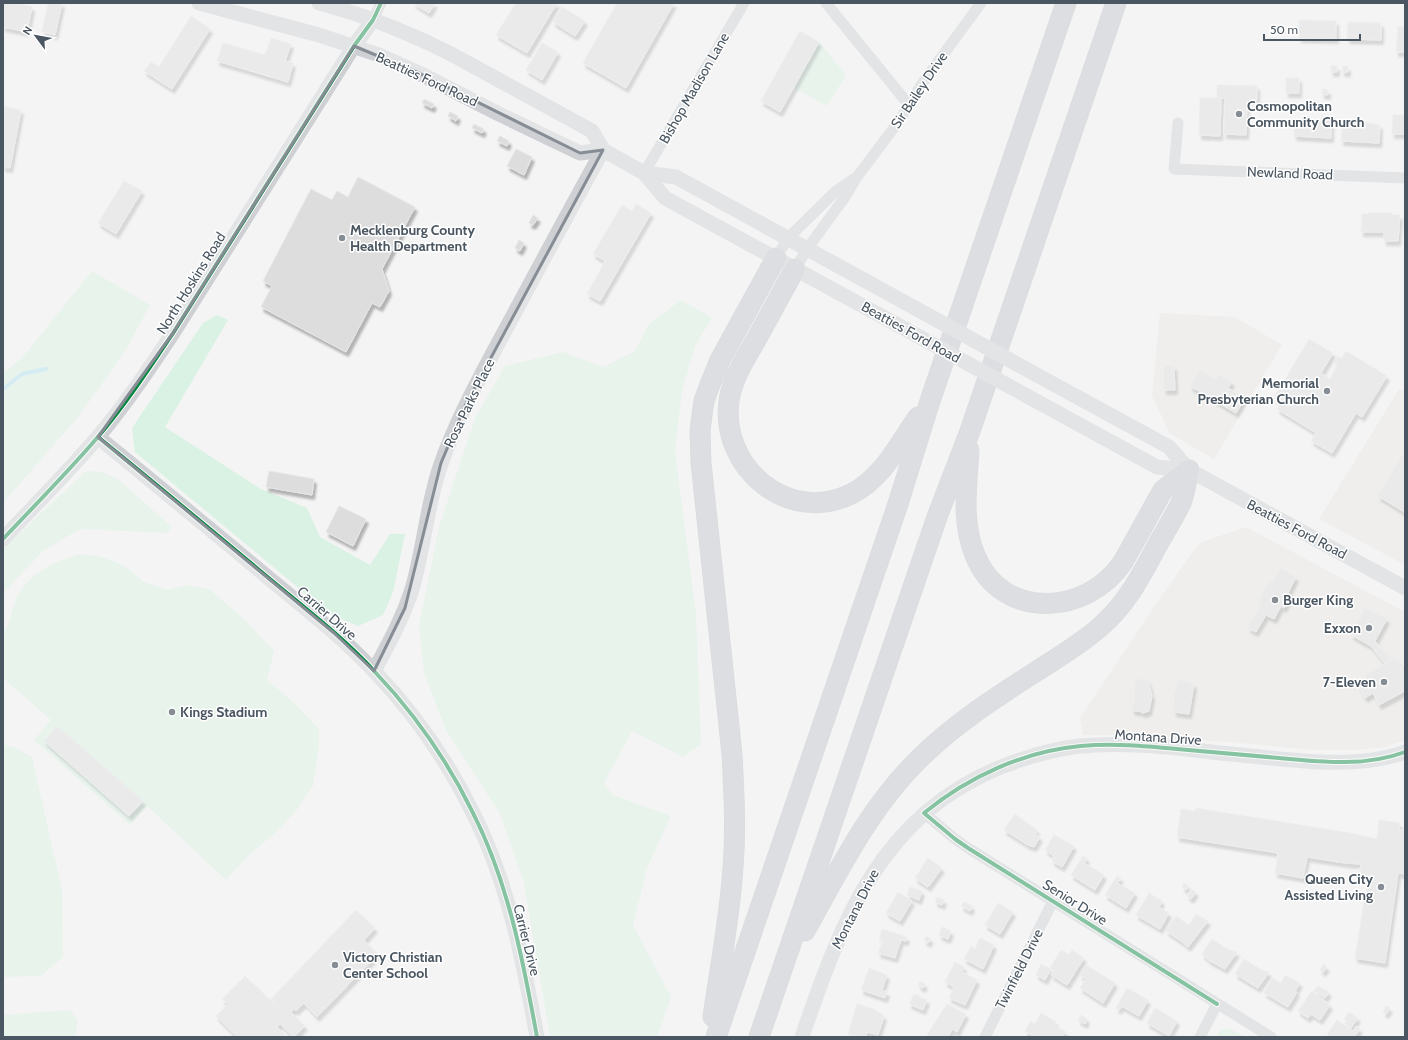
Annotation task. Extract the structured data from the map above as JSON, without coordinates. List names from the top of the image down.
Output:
{
  "streets": {
    "street": [
      "Beatties Ford Road",
      "Bishop Madison Lane",
      "Sir Bailey Drive",
      "Newland Road",
      "North Hoskins Road",
      "Rosa Parks Place",
      "Carrier Drive",
      "Montana Drive",
      "Senior Drive",
      "Twinfield Drive"
    ]
  },
  "crossings": [
    ["Beatties Ford Road", "Bishop Madison Lane"],
    ["Beatties Ford Road", "Sir Bailey Drive"],
    ["Beatties Ford Road", "North Hoskins Road"],
    ["Beatties Ford Road", "Rosa Parks Place"],
    ["North Hoskins Road", "Carrier Drive"],
    ["Rosa Parks Place", "Carrier Drive"],
    ["Montana Drive", "Senior Drive"],
    ["Senior Drive", "Twinfield Drive"]
  ],
  "places": [
    "Cosmopolitan Community Church",
    "Mecklenburg County Health Department",
    "Memorial Presbyterian Church",
    "Burger King",
    "Exxon",
    "7-Eleven",
    "Kings Stadium",
    "Queen City Assisted Living",
    "Victory Christian Center School"
  ],
  "scale_bar": "50 m",
  "north": "top left"
}
